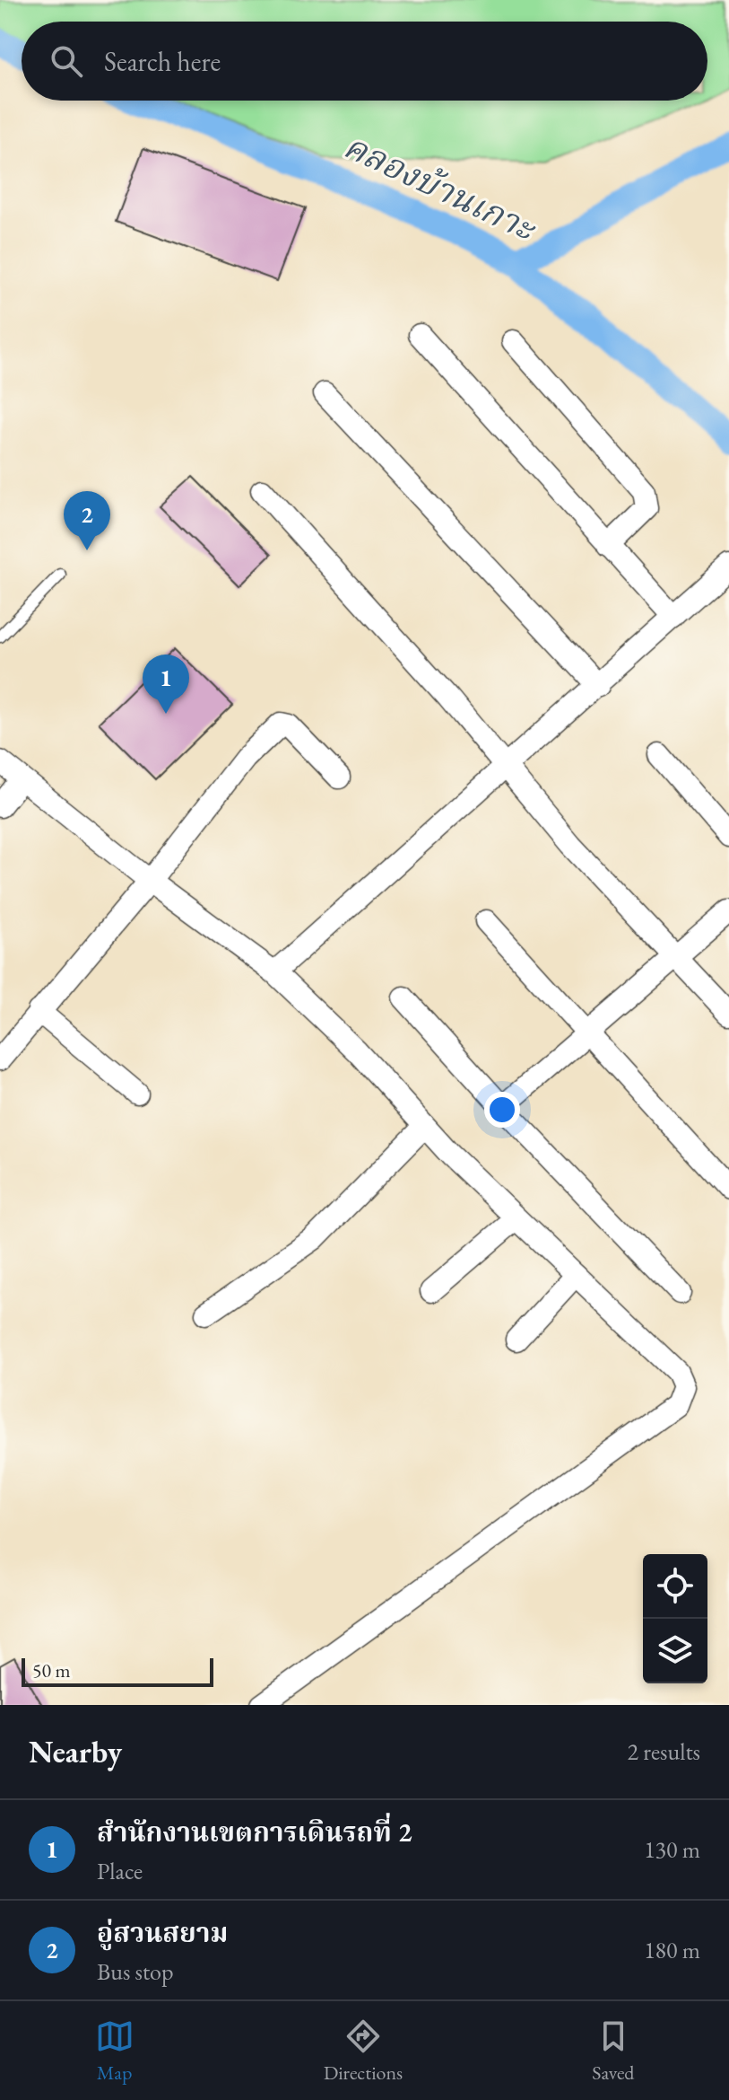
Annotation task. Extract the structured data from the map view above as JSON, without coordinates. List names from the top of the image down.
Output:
{
  "water": ["คลองบ้านเกาะ"],
  "scale_bar": "50 m",
  "page": {
    "search": "Search here",
    "pins": ["2", "1"],
    "scale": "50 m",
    "heading": ["Nearby", "2 results"],
    "list": [
      {
        "mark": "1",
        "name": "สำนักงานเขตการเดินรถที่ 2",
        "note": "Place",
        "value": "130 m"
      },
      {
        "mark": "2",
        "name": "อู่สวนสยาม",
        "note": "Bus stop",
        "value": "180 m"
      }
    ],
    "nav": ["Map", "Directions", "Saved"]
  }
}
